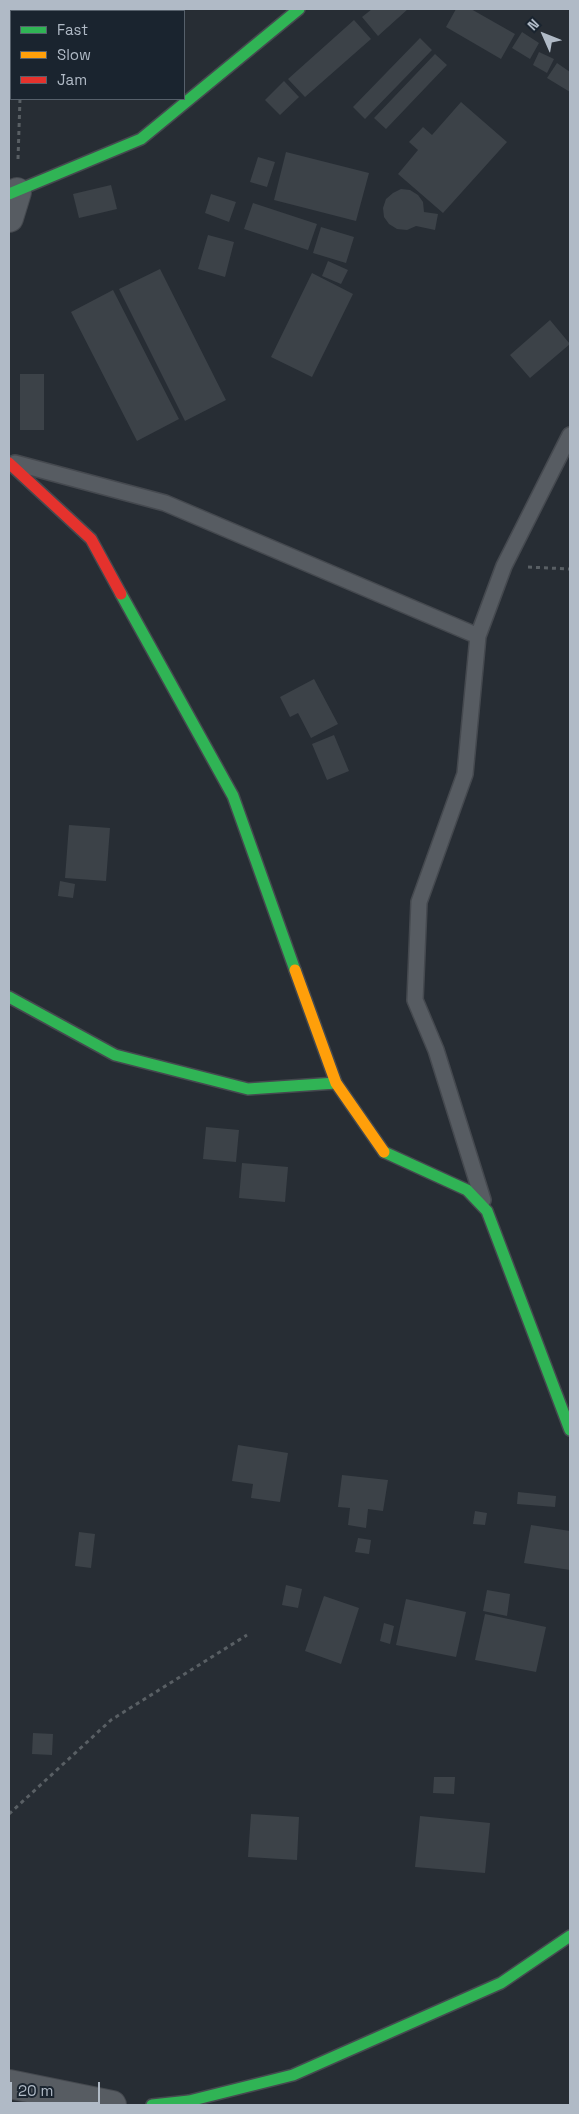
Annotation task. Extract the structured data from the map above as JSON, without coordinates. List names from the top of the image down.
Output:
{
  "legend": ["Fast", "Slow", "Jam"],
  "scale_bar": "20 m",
  "north": "top left"
}
